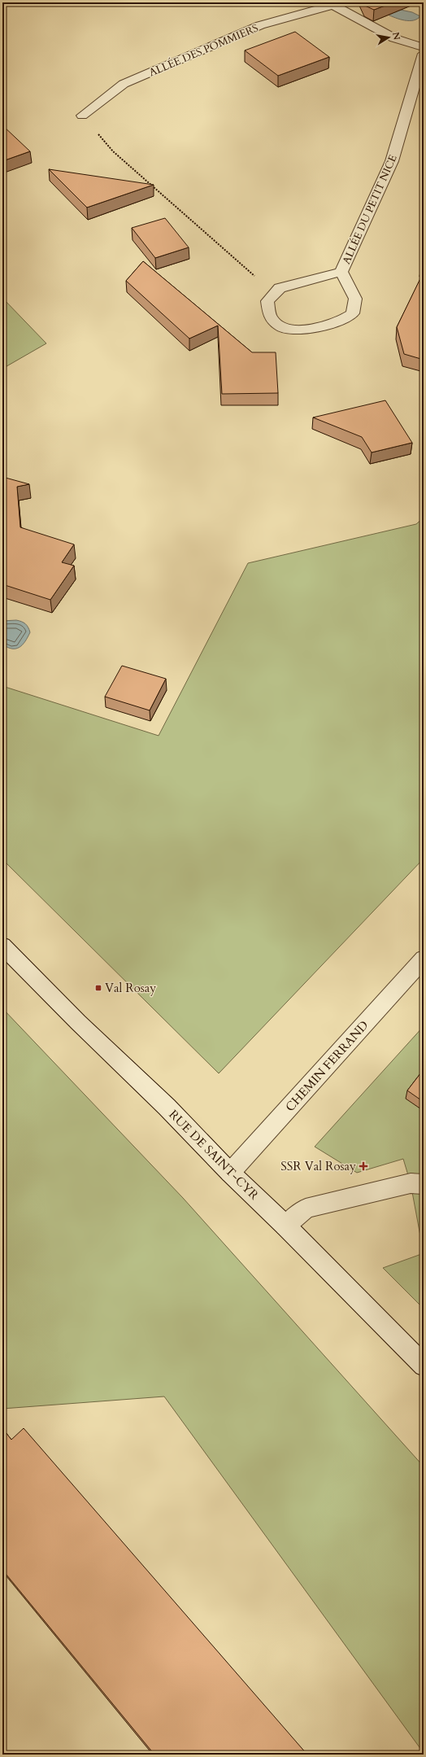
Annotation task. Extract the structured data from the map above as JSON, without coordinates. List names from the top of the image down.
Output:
{
  "streets": {
    "street": [
      "ALLÉE DES POMMIERS",
      "ALLÉE DU PETIT NICE",
      "CHEMIN FERRAND",
      "RUE DE SAINT-CYR"
    ]
  },
  "crossings": [
    ["CHEMIN FERRAND", "RUE DE SAINT-CYR"]
  ],
  "places": {
    "transit": ["Val Rosay"],
    "health": ["SSR Val Rosay"]
  },
  "north": "right"
}
